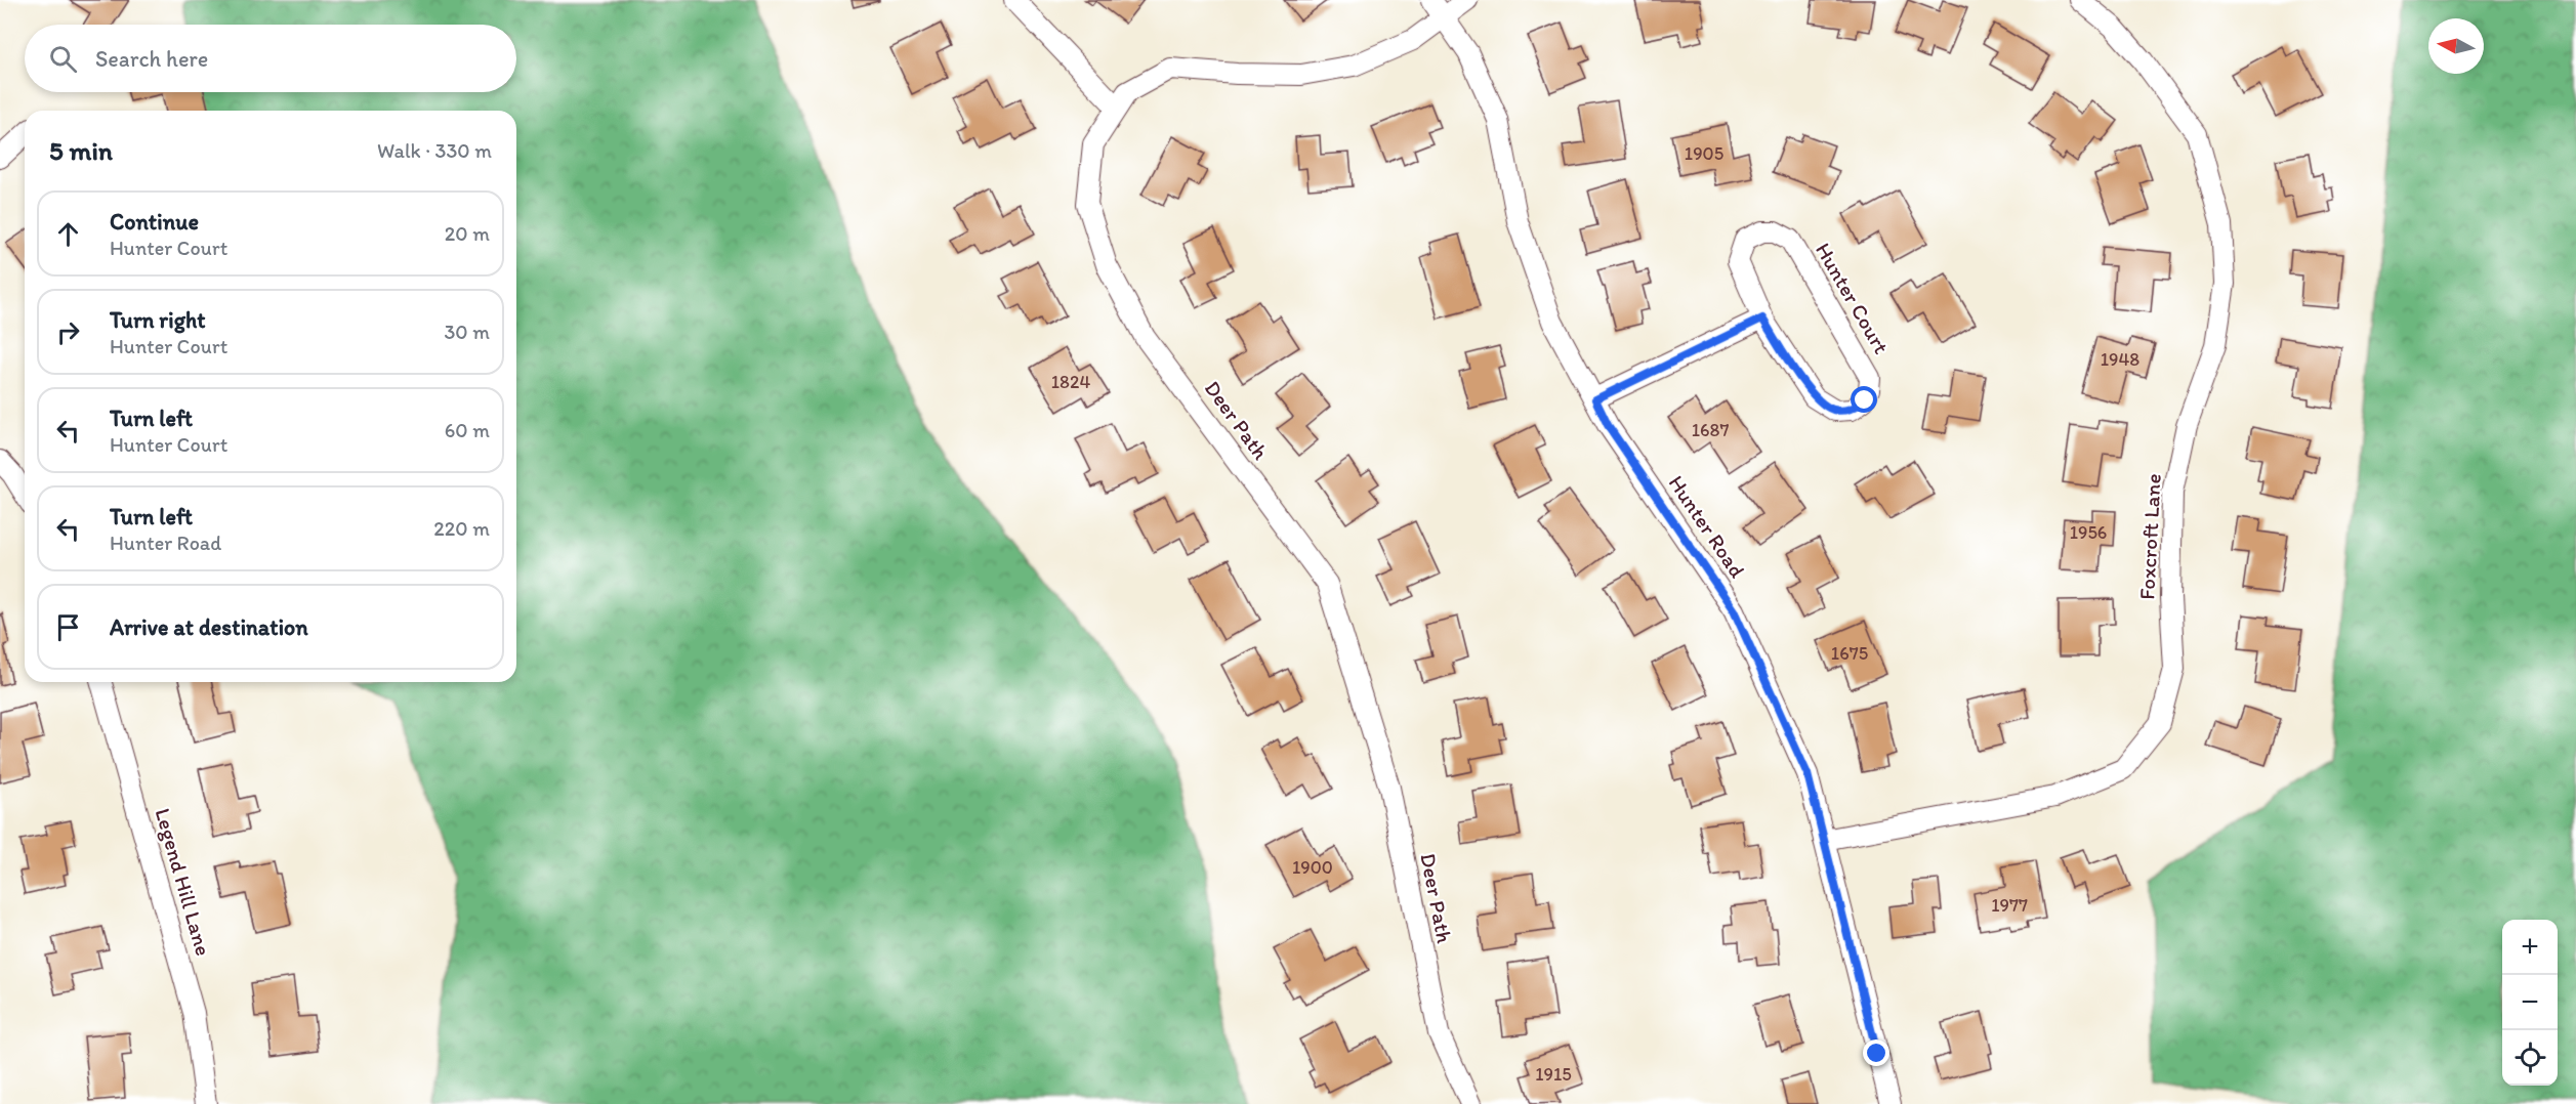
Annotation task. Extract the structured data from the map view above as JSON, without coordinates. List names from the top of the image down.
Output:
{
  "streets": {
    "street": [
      "Hunter Court",
      "Deer Path",
      "Hunter Road",
      "Foxcroft Lane",
      "Legend Hill Lane"
    ]
  },
  "crossings": [
    ["Deer Path", "Hunter Road"],
    ["Hunter Road", "Foxcroft Lane"]
  ],
  "house_numbers": [
    "1905",
    "1948",
    "1824",
    "1687",
    "1956",
    "1675",
    "1900",
    "1977",
    "1915"
  ],
  "north": "left",
  "page": {
    "search": "Search here",
    "heading": ["5 min", "Walk · 330 m"],
    "list": [
      ["Continue", "Hunter Court", "20 m"],
      ["Turn right", "Hunter Court", "30 m"],
      ["Turn left", "Hunter Court", "60 m"],
      ["Turn left", "Hunter Road", "220 m"],
      "Arrive at destination"
    ],
    "map_buttons": ["+", "−"]
  }
}
